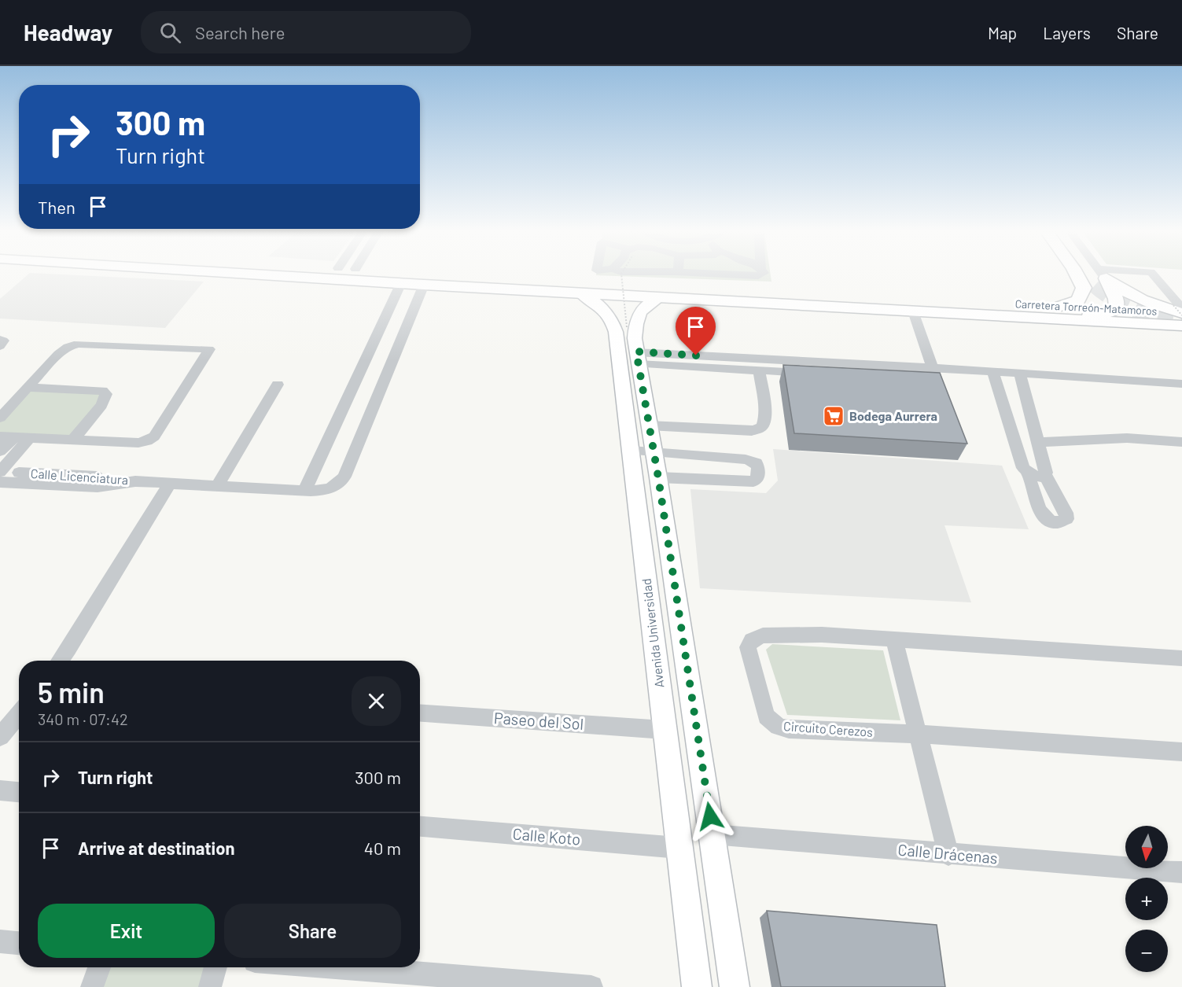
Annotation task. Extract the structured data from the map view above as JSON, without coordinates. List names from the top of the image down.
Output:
{
  "streets": {
    "highway": ["Carretera Torreón-Matamoros"],
    "main road": ["Avenida Universidad"],
    "street": [
      "Calle Licenciatura",
      "Paseo del Sol",
      "Circuito Cerezos",
      "Calle Koto",
      "Calle Drácenas"
    ]
  },
  "crossings": [
    ["Avenida Universidad", "Paseo del Sol"],
    ["Avenida Universidad", "Calle Koto"]
  ],
  "places": {
    "supermarket": ["Bodega Aurrera"]
  },
  "north": "bottom",
  "page": {
    "header": "Headway",
    "search": "Search here",
    "nav": ["Map", "Layers", "Share"],
    "turn": ["300 m", "Turn right"],
    "then": "Then",
    "heading": ["5 min", "340 m · 07:42"],
    "list": [
      {
        "name": "Turn right",
        "value": "300 m"
      },
      {
        "name": "Arrive at destination",
        "value": "40 m"
      }
    ],
    "map_buttons": ["+", "−"],
    "buttons": ["Exit", "Share"]
  }
}
